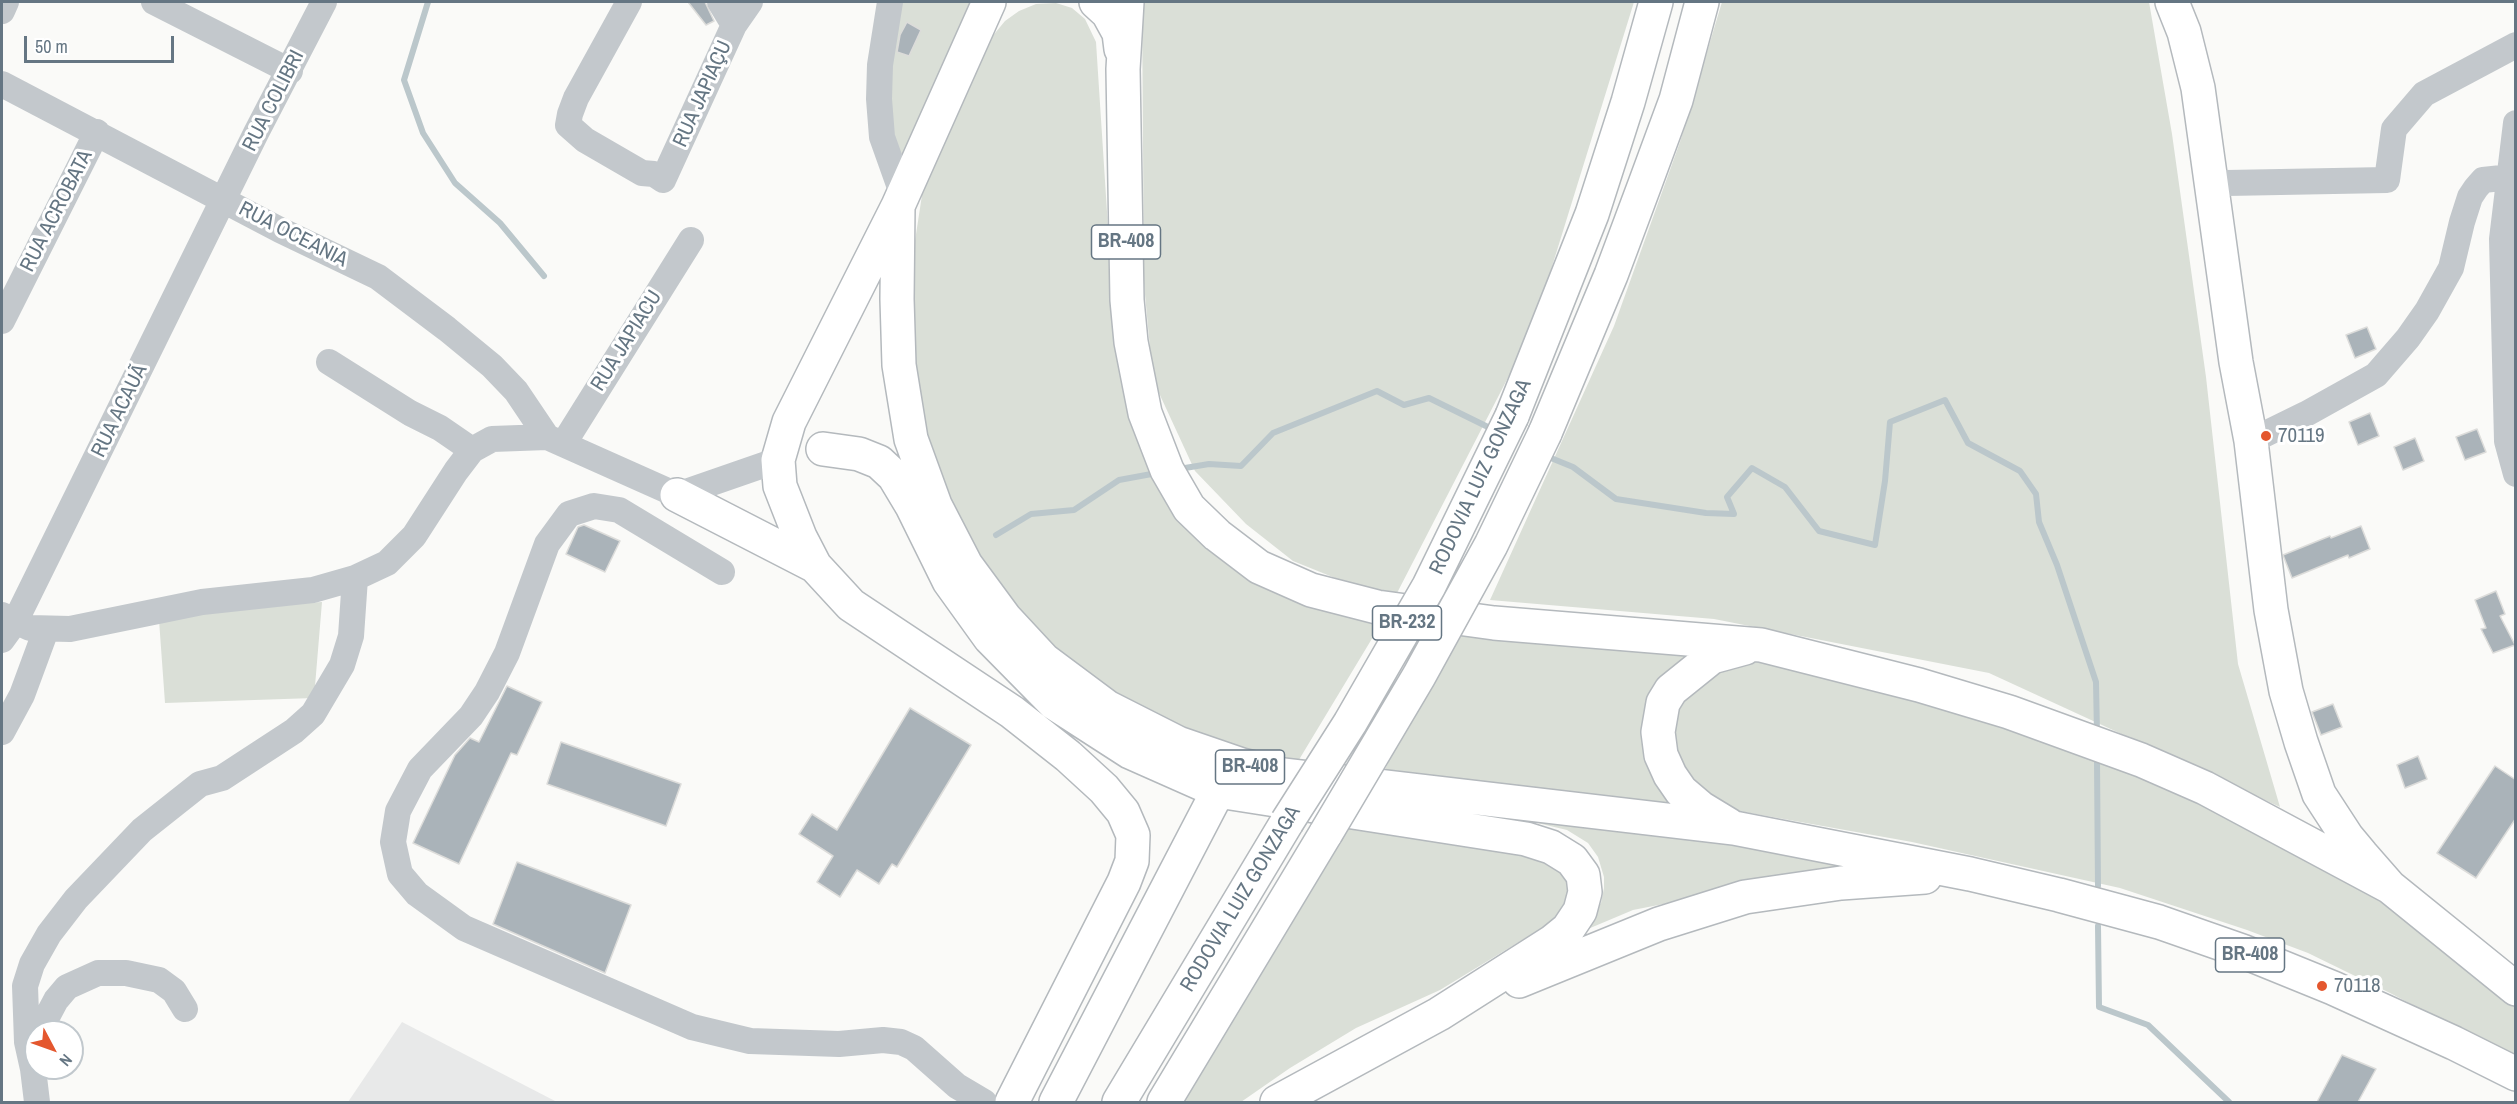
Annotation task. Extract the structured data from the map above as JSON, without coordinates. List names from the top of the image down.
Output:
{
  "streets": {
    "highway": ["BR-408", "RODOVIA LUIZ GONZAGA", "BR-232"],
    "street": [
      "RUA JAPIAÇU",
      "RUA COLIBRI",
      "RUA ACROBATA",
      "RUA OCEANIA",
      "RUA JAPIACU",
      "RUA ACAUÃ"
    ]
  },
  "crossings": [
    ["RUA COLIBRI", "RUA OCEANIA"],
    ["RUA COLIBRI", "RUA ACAUÃ"],
    ["RUA ACROBATA", "RUA OCEANIA"],
    ["RUA OCEANIA", "RUA JAPIACU"],
    ["RUA OCEANIA", "RUA ACAUÃ"]
  ],
  "places": ["70119", "70118"],
  "scale_bar": "50 m",
  "north": "bottom right"
}
